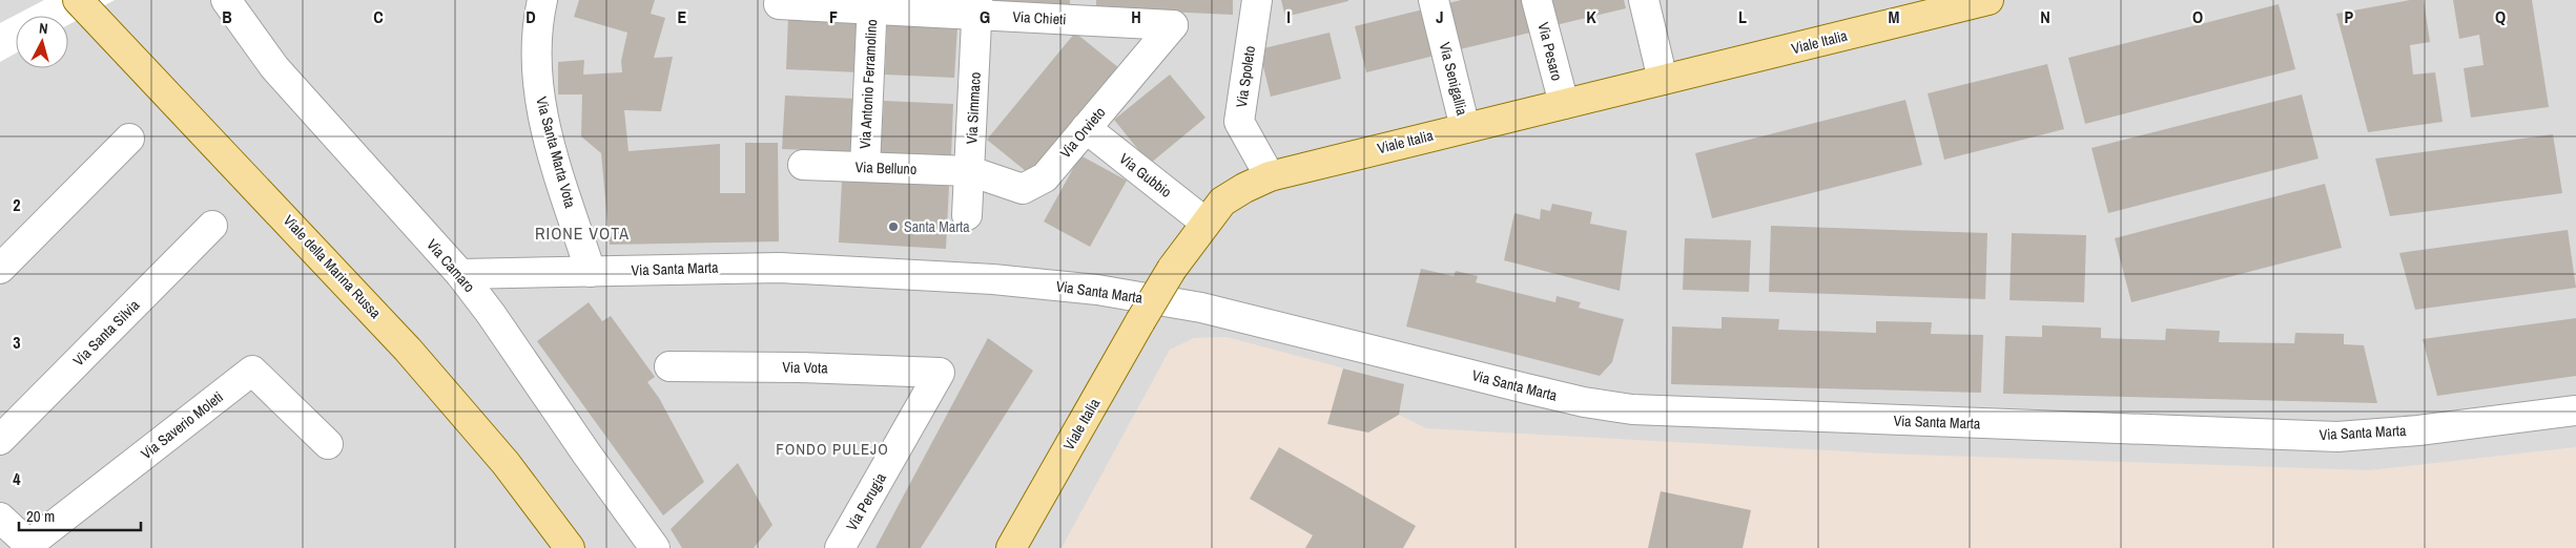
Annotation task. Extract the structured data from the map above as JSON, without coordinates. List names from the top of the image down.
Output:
{
  "streets": {
    "main road": ["Viale Italia", "Viale della Marina Russa"],
    "street": [
      "Via Chieti",
      "Via Pesaro",
      "Via Spoleto",
      "Via Senigallia",
      "Via Antonio Ferramolino",
      "Via Simmaco",
      "Via Orvieto",
      "Via Santa Marta Vota",
      "Via Belluno",
      "Via Gubbio",
      "Via Camaro",
      "Via Santa Marta",
      "Via Santa Silvia",
      "Via Vota",
      "Via Saverio Moleti",
      "Via Perugia"
    ]
  },
  "crossings": [
    ["Via Chieti", "Via Antonio Ferramolino"],
    ["Via Chieti", "Via Simmaco"],
    ["Via Chieti", "Via Orvieto"],
    ["Viale Italia", "Via Pesaro"],
    ["Viale Italia", "Via Spoleto"],
    ["Viale Italia", "Via Senigallia"],
    ["Viale Italia", "Via Gubbio"],
    ["Via Antonio Ferramolino", "Via Belluno"],
    ["Via Simmaco", "Via Orvieto"],
    ["Via Simmaco", "Via Belluno"],
    ["Via Orvieto", "Via Belluno"],
    ["Via Orvieto", "Via Gubbio"],
    ["Via Santa Marta Vota", "Via Santa Marta"],
    ["Via Camaro", "Via Santa Marta"],
    ["Via Vota", "Via Perugia"]
  ],
  "districts": ["RIONE VOTA", "FONDO PULEJO"],
  "places": ["Santa Marta"],
  "scale_bar": "20 m",
  "north": "top",
  "grid": {
    "columns": [
      "B",
      "C",
      "D",
      "E",
      "F",
      "G",
      "H",
      "I",
      "J",
      "K",
      "L",
      "M",
      "N",
      "O",
      "P",
      "Q"
    ],
    "rows": ["2", "3", "4"]
  }
}
